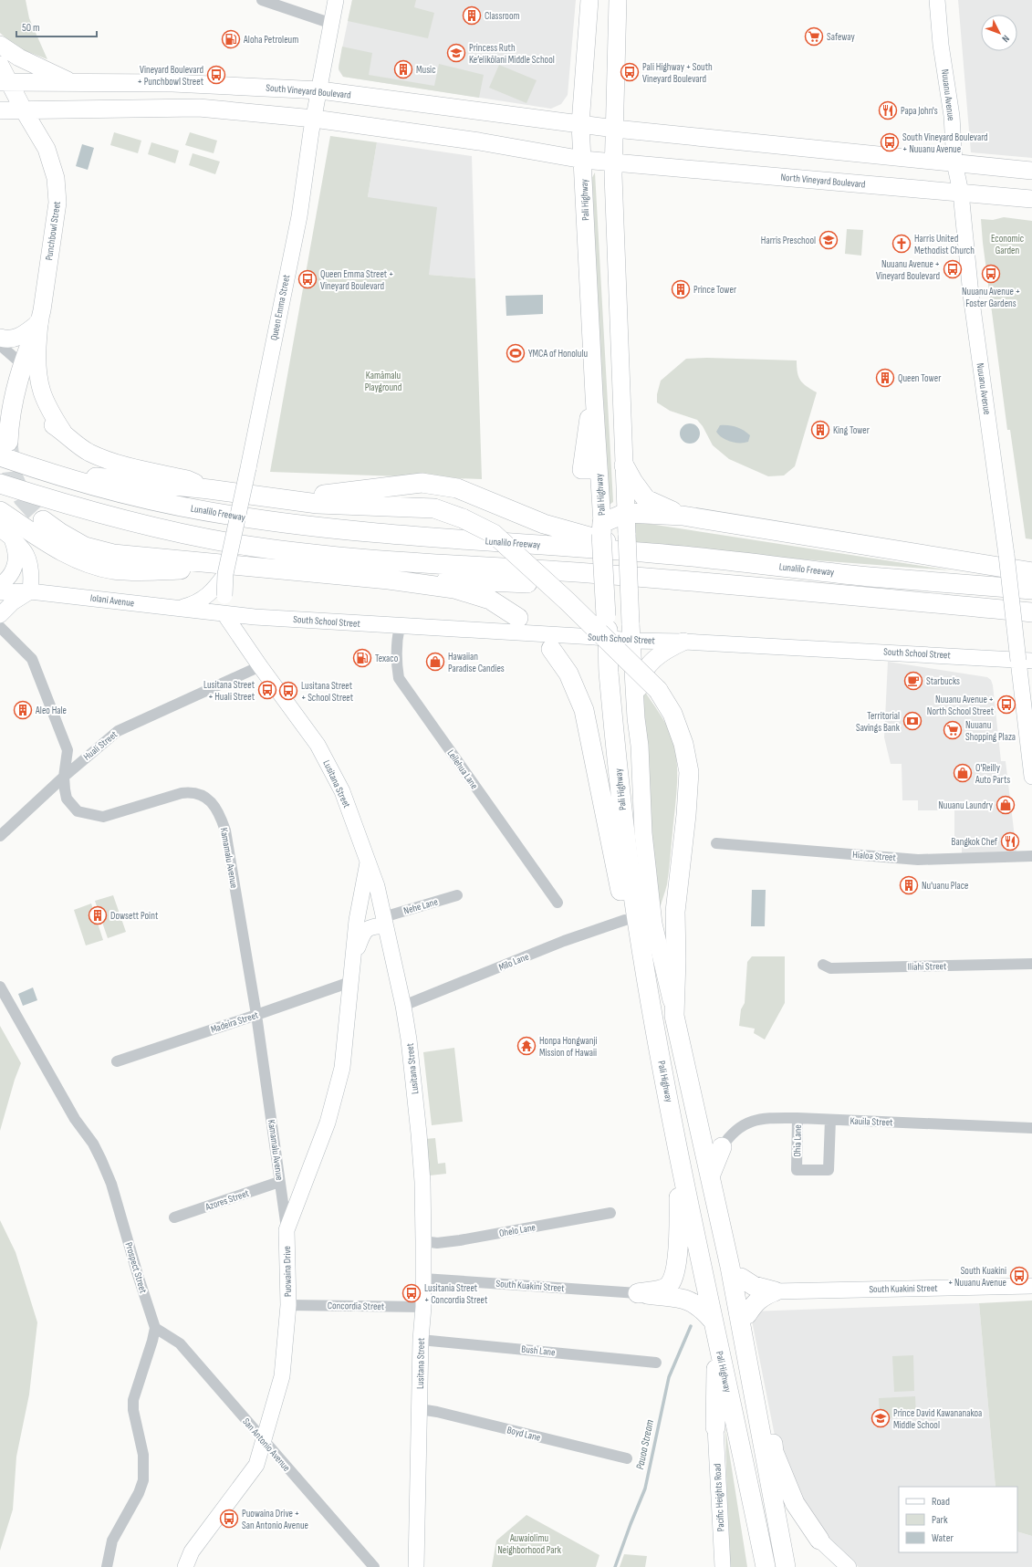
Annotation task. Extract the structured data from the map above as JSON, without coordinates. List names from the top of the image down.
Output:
{
  "streets": {
    "highway": ["Pali Highway", "Lunalilo Freeway"],
    "main road": [
      "South Vineyard Boulevard",
      "Nuuanu Avenue",
      "North Vineyard Boulevard",
      "Punchbowl Street",
      "Queen Emma Street",
      "Iolani Avenue",
      "South School Street",
      "Lusitana Street",
      "Puowaina Drive",
      "South Kuakini Street",
      "Pacific Heights Road"
    ],
    "street": [
      "Huali Street",
      "Leilehua Lane",
      "Hialoa Street",
      "Kamamalu Avenue",
      "Nehe Lane",
      "Milo Lane",
      "Iliahi Street",
      "Madeira Street",
      "Kauila Street",
      "Ohia Lane",
      "Azores Street",
      "Ohelo Lane",
      "Prospect Street",
      "Concordia Street",
      "Bush Lane",
      "Boyd Lane",
      "San Antonio Avenue"
    ]
  },
  "crossings": [
    ["South Vineyard Boulevard", "Pali Highway"],
    ["South Vineyard Boulevard", "Punchbowl Street"],
    ["South Vineyard Boulevard", "Queen Emma Street"],
    ["Nuuanu Avenue", "North Vineyard Boulevard"],
    ["Nuuanu Avenue", "South School Street"],
    ["North Vineyard Boulevard", "Pali Highway"],
    ["Pali Highway", "South School Street"],
    ["Queen Emma Street", "Iolani Avenue"],
    ["Queen Emma Street", "South School Street"],
    ["Queen Emma Street", "Lusitana Street"],
    ["Iolani Avenue", "South School Street"],
    ["Iolani Avenue", "Lusitana Street"],
    ["South School Street", "Leilehua Lane"],
    ["South School Street", "Lusitana Street"],
    ["Huali Street", "Lusitana Street"],
    ["Huali Street", "Kamamalu Avenue"],
    ["Lusitana Street", "Nehe Lane"],
    ["Lusitana Street", "Milo Lane"],
    ["Lusitana Street", "Ohelo Lane"],
    ["Lusitana Street", "South Kuakini Street"],
    ["Lusitana Street", "Concordia Street"],
    ["Lusitana Street", "Bush Lane"],
    ["Lusitana Street", "Boyd Lane"],
    ["Kamamalu Avenue", "Madeira Street"],
    ["Kamamalu Avenue", "Azores Street"],
    ["Kamamalu Avenue", "Puowaina Drive"],
    ["Madeira Street", "Puowaina Drive"],
    ["Kauila Street", "Ohia Lane"],
    ["Prospect Street", "San Antonio Avenue"],
    ["Puowaina Drive", "Concordia Street"],
    ["Puowaina Drive", "San Antonio Avenue"]
  ],
  "water": ["Pauoa Stream"],
  "parks": ["Economic Garden", "Kamāmalu Playground", "Auwaiolimu Neighborhood Park"],
  "places": {
    "building": [
      "Classroom",
      "Music",
      "Prince Tower",
      "Queen Tower",
      "King Tower",
      "Aleo Hale",
      "Nu'uanu Place",
      "Dowsett Point"
    ],
    "supermarket": ["Safeway", "Nuuanu Shopping Plaza"],
    "fuel station": ["Aloha Petroleum", "Texaco"],
    "school or university": ["Princess Ruth Ke’elikōlani Middle School", "Harris Preschool", "Prince David Kawananakoa Middle School"],
    "bus stop": [
      "Pali Highway + South Vineyard Boulevard",
      "Vineyard Boulevard + Punchbowl Street",
      "South Vineyard Boulevard + Nuuanu Avenue",
      "Nuuanu Avenue + Vineyard Boulevard",
      "Nuuanu Avenue + Foster Gardens",
      "Queen Emma Street + Vineyard Boulevard",
      "Lusitana Street + Huali Street",
      "Lusitana Street + School Street",
      "Nuuanu Avenue + North School Street",
      "South Kuakini + Nuuanu Avenue",
      "Lusitania Street + Concordia Street",
      "Puowaina Drive + San Antonio Avenue"
    ],
    "restaurant": ["Papa John's", "Bangkok Chef"],
    "church": ["Harris United Methodist Church"],
    "sports": ["YMCA of Honolulu"],
    "shop": ["Hawaiian Paradise Candies", "O'Reilly Auto Parts", "Nuuanu Laundry"],
    "cafe": ["Starbucks"],
    "bank": ["Territorial Savings Bank"],
    "temple": ["Honpa Hongwanji Mission of Hawaii"]
  },
  "legend": ["Road", "Park", "Water"],
  "scale_bar": "50 m",
  "north": "bottom right"
}
